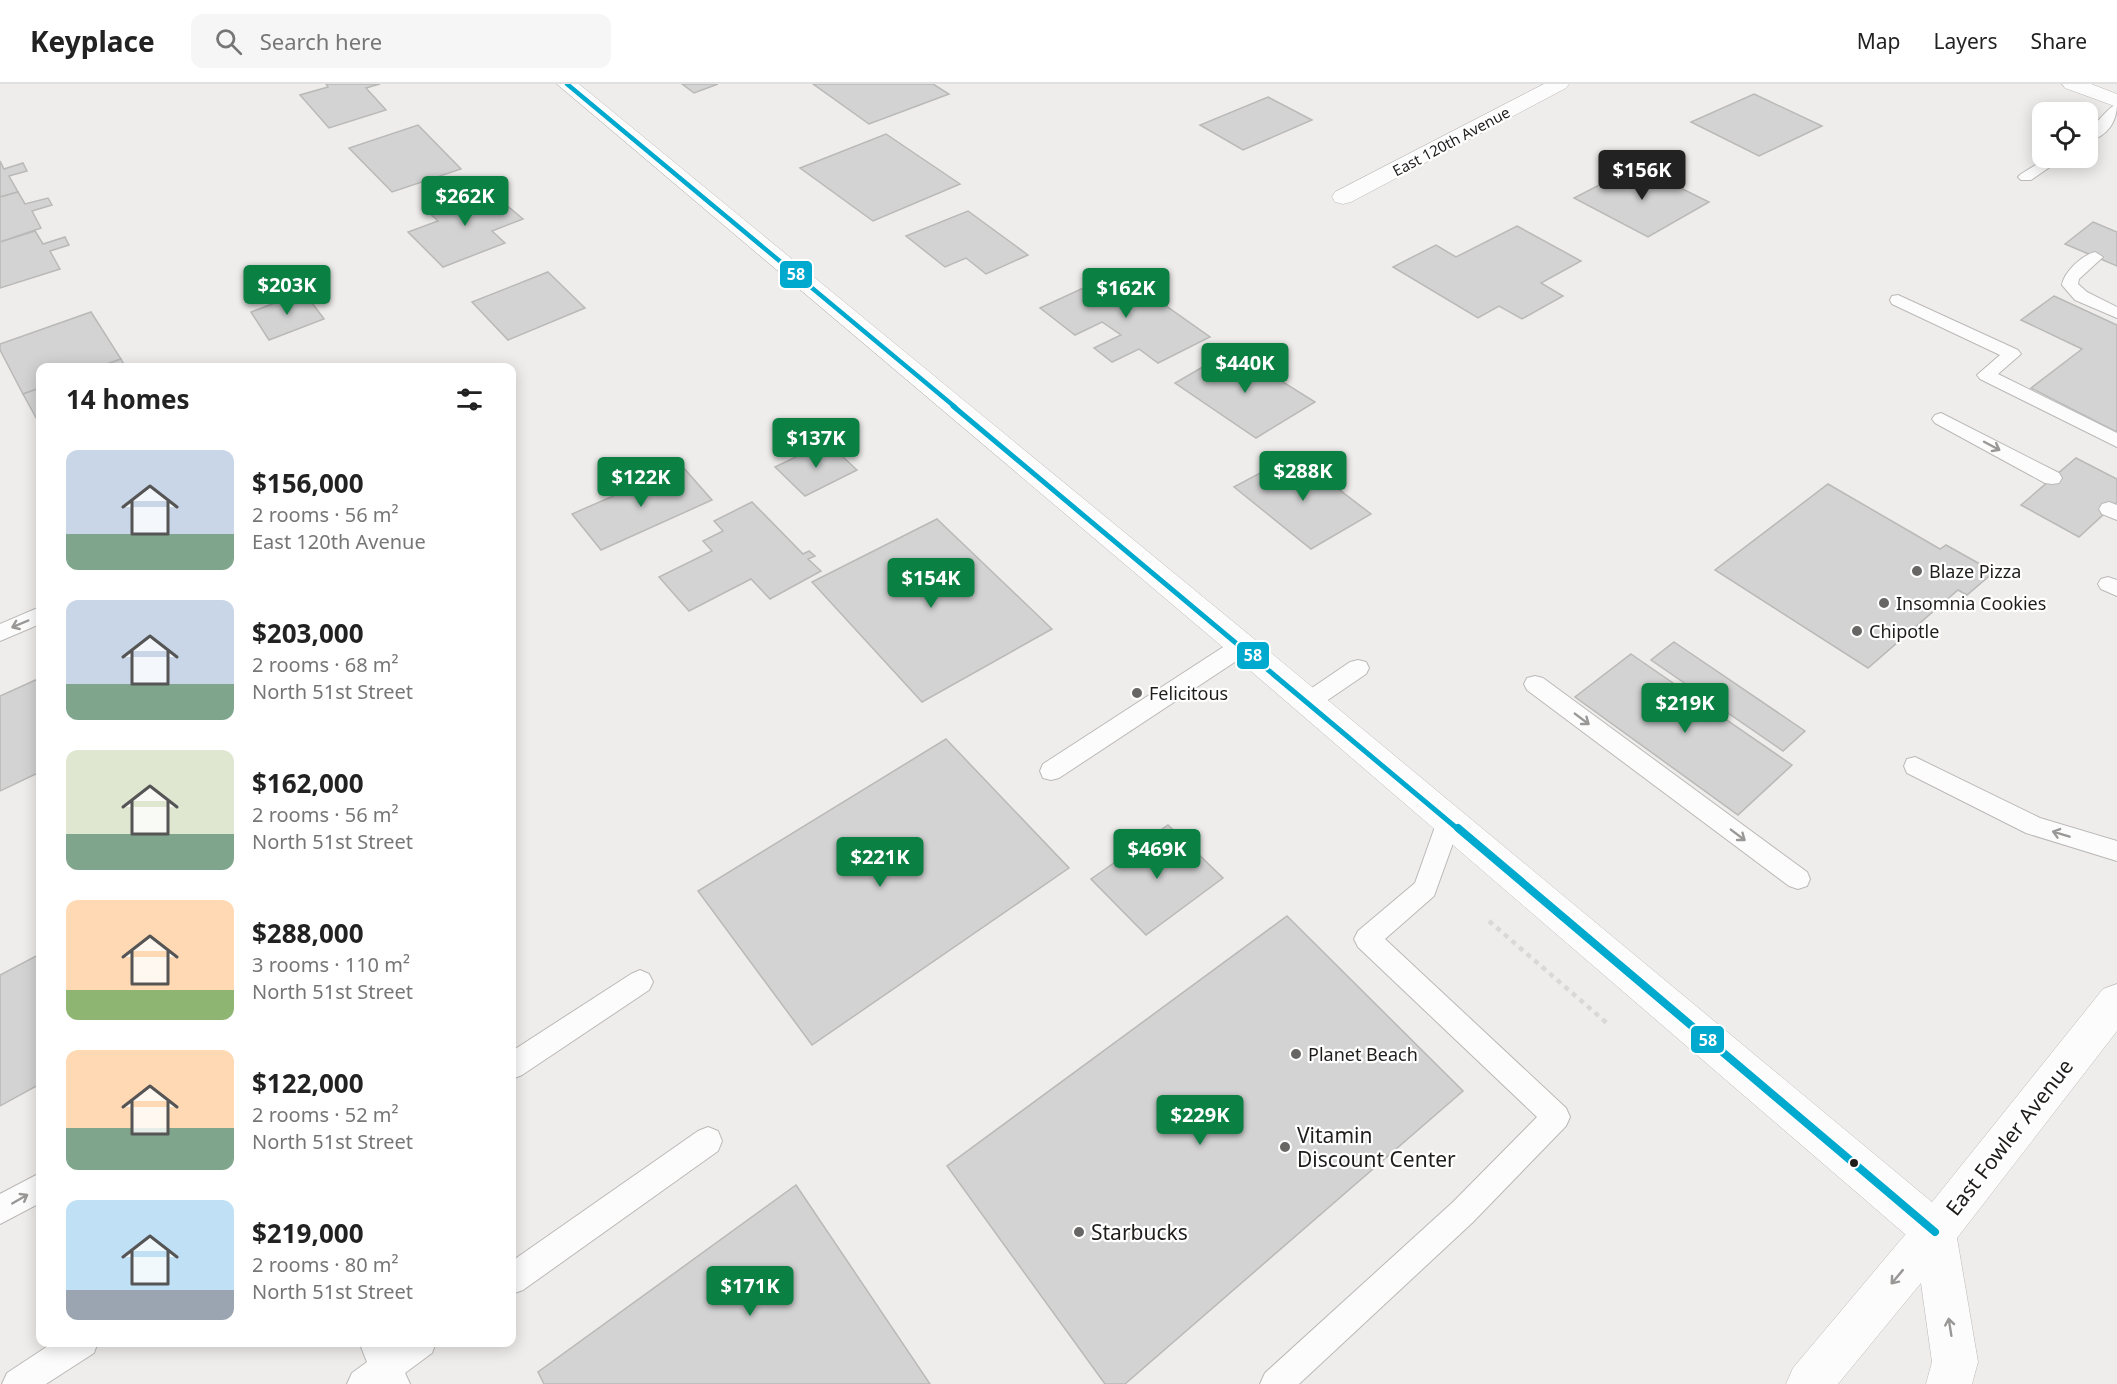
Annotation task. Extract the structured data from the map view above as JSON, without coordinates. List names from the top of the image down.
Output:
{
  "streets": {
    "street": ["East 120th Avenue", "East Fowler Avenue"]
  },
  "one_way": ["East Fowler Avenue"],
  "places": [
    "Blaze Pizza",
    "Insomnia Cookies",
    "Chipotle",
    "Felicitous",
    "Planet Beach",
    "Vitamin Discount Center",
    "Starbucks"
  ],
  "lines": ["transit line 58"],
  "page": {
    "header": "Keyplace",
    "search": "Search here",
    "nav": ["Map", "Layers", "Share"],
    "price": [
      "$156K",
      "$262K",
      "$203K",
      "$162K",
      "$440K",
      "$137K",
      "$288K",
      "$122K",
      "$154K",
      "$219K",
      "$469K",
      "$221K",
      "$229K",
      "$171K"
    ],
    "heading": "14 homes",
    "list": [
      {
        "name": "$156,000",
        "note": "2 rooms · 56 m² · East 120th Avenue"
      },
      {
        "name": "$203,000",
        "note": "2 rooms · 68 m² · North 51st Street"
      },
      {
        "name": "$162,000",
        "note": "2 rooms · 56 m² · North 51st Street"
      },
      {
        "name": "$288,000",
        "note": "3 rooms · 110 m² · North 51st Street"
      },
      {
        "name": "$122,000",
        "note": "2 rooms · 52 m² · North 51st Street"
      },
      {
        "name": "$219,000",
        "note": "2 rooms · 80 m² · North 51st Street"
      }
    ]
  }
}
